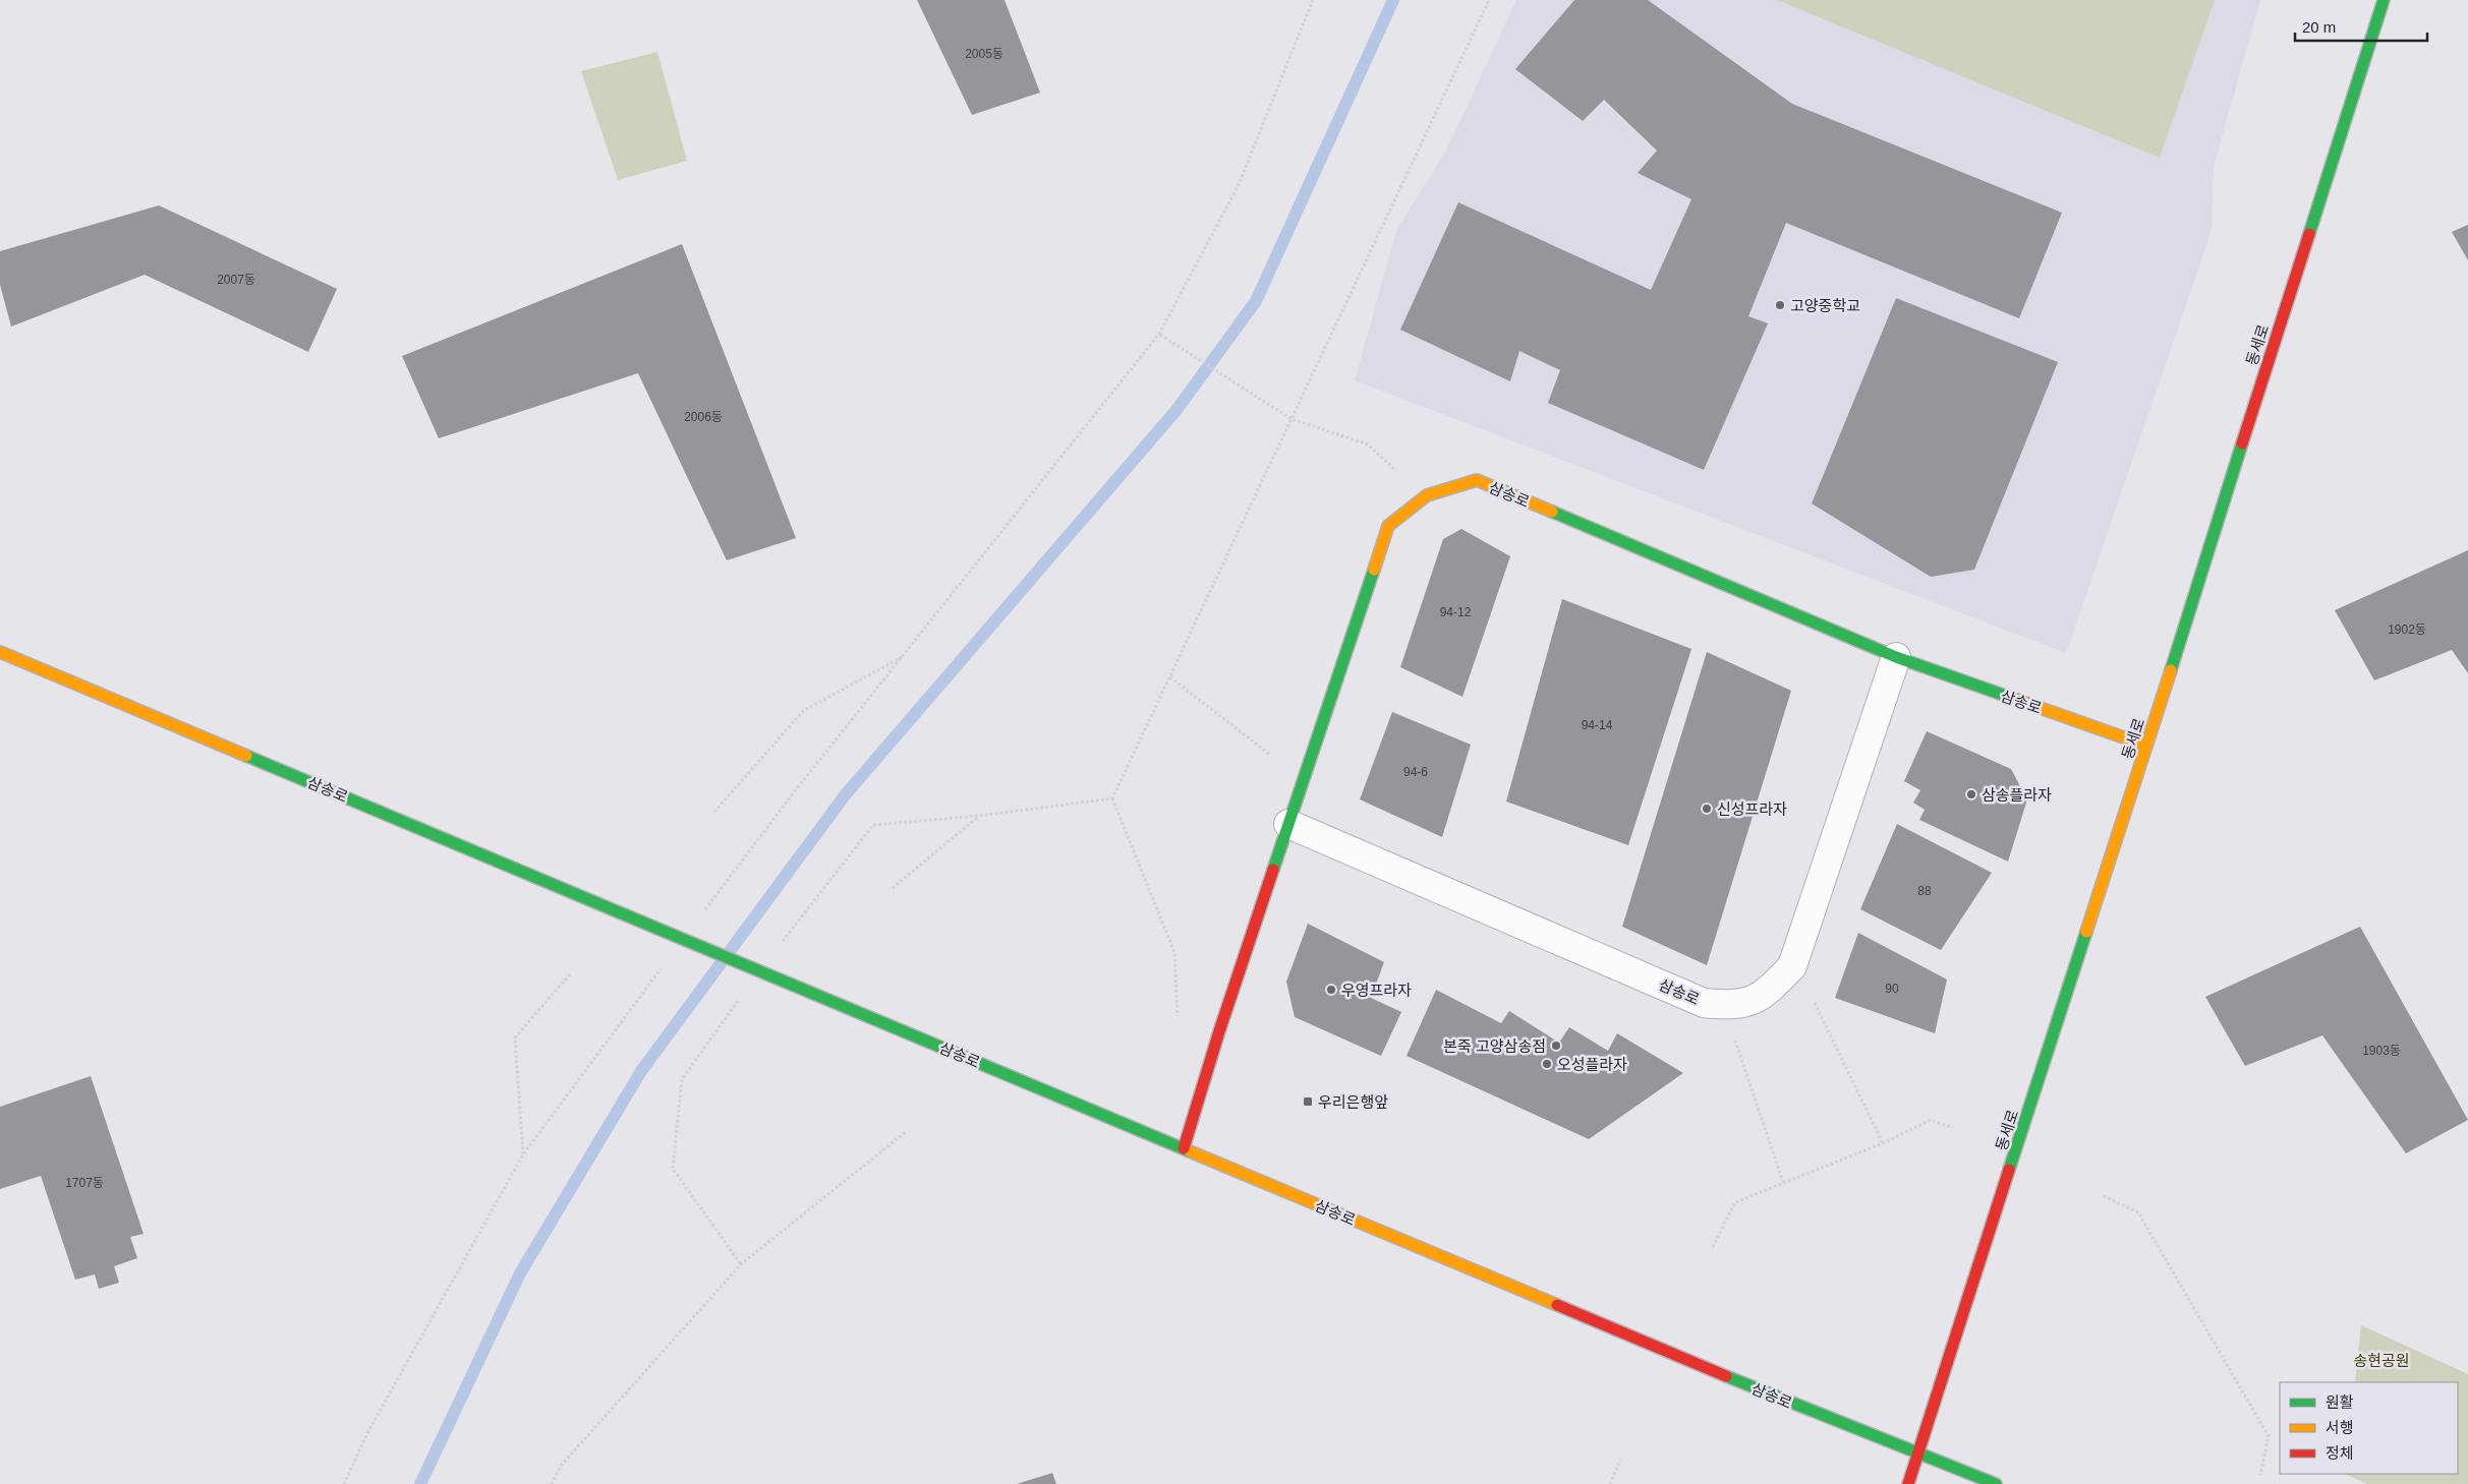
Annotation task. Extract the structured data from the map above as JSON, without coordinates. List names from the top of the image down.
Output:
{
  "streets": {
    "main road": ["동세로", "삼송로"]
  },
  "crossings": [
    ["동세로", "삼송로"]
  ],
  "parks": ["송현공원"],
  "places": {
    "other": [
      "고양중학교",
      "삼송플라자",
      "신성프라자",
      "우영프라자",
      "본죽 고양삼송점",
      "오성플라자"
    ],
    "transit": ["우리은행앞"]
  },
  "house_numbers": [
    "2005동",
    "2007동",
    "2006동",
    "94-12",
    "1902동",
    "94-14",
    "94-6",
    "88",
    "90",
    "1903동",
    "1707동"
  ],
  "legend": ["원활", "서행", "정체"],
  "scale_bar": "20 m"
}
